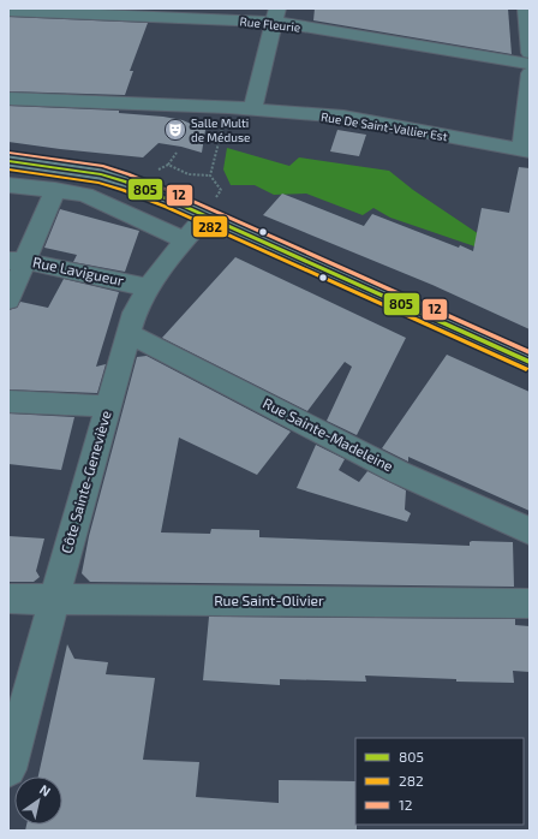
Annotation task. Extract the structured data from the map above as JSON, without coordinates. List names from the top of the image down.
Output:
{
  "streets": {
    "street": [
      "Rue Fleurie",
      "Rue De Saint-Vallier Est",
      "Rue Lavigueur",
      "Rue Sainte-Madeleine",
      "Côte Sainte-Geneviève",
      "Rue Saint-Olivier"
    ]
  },
  "crossings": [
    ["Rue Lavigueur", "Côte Sainte-Geneviève"],
    ["Rue Sainte-Madeleine", "Côte Sainte-Geneviève"],
    ["Côte Sainte-Geneviève", "Rue Saint-Olivier"]
  ],
  "places": {
    "theatre": ["Salle Multi de Méduse"]
  },
  "lines": ["transit line 12", "transit line 805", "transit line 282"],
  "legend": ["805", "282", "12"],
  "north": "top right"
}
